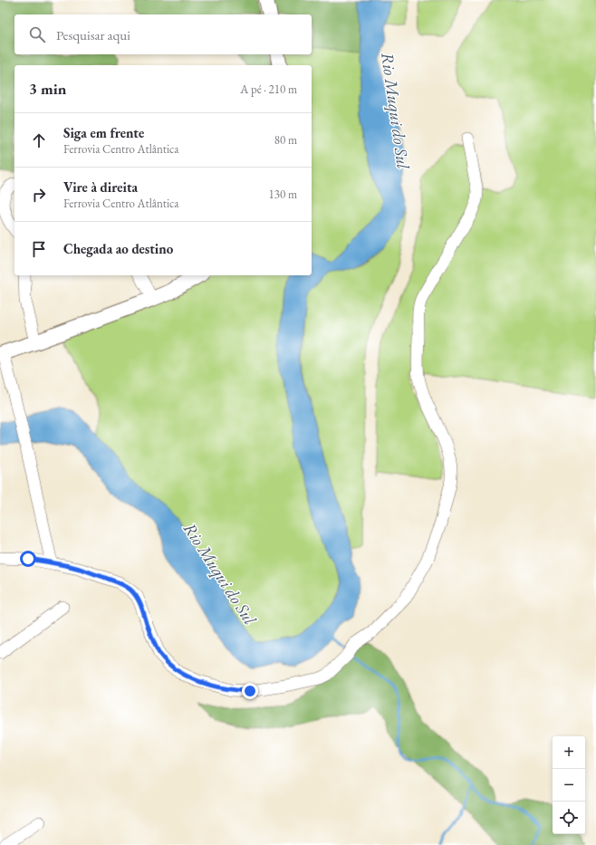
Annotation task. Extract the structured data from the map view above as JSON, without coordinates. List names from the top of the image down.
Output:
{
  "water": ["Rio Muqui do Sul"],
  "page": {
    "search": "Pesquisar aqui",
    "heading": ["3 min", "A pé · 210 m"],
    "list": [
      ["Siga em frente", "Ferrovia Centro Atlântica", "80 m"],
      ["Vire à direita", "Ferrovia Centro Atlântica", "130 m"],
      "Chegada ao destino"
    ],
    "map_buttons": ["+", "−"]
  }
}
